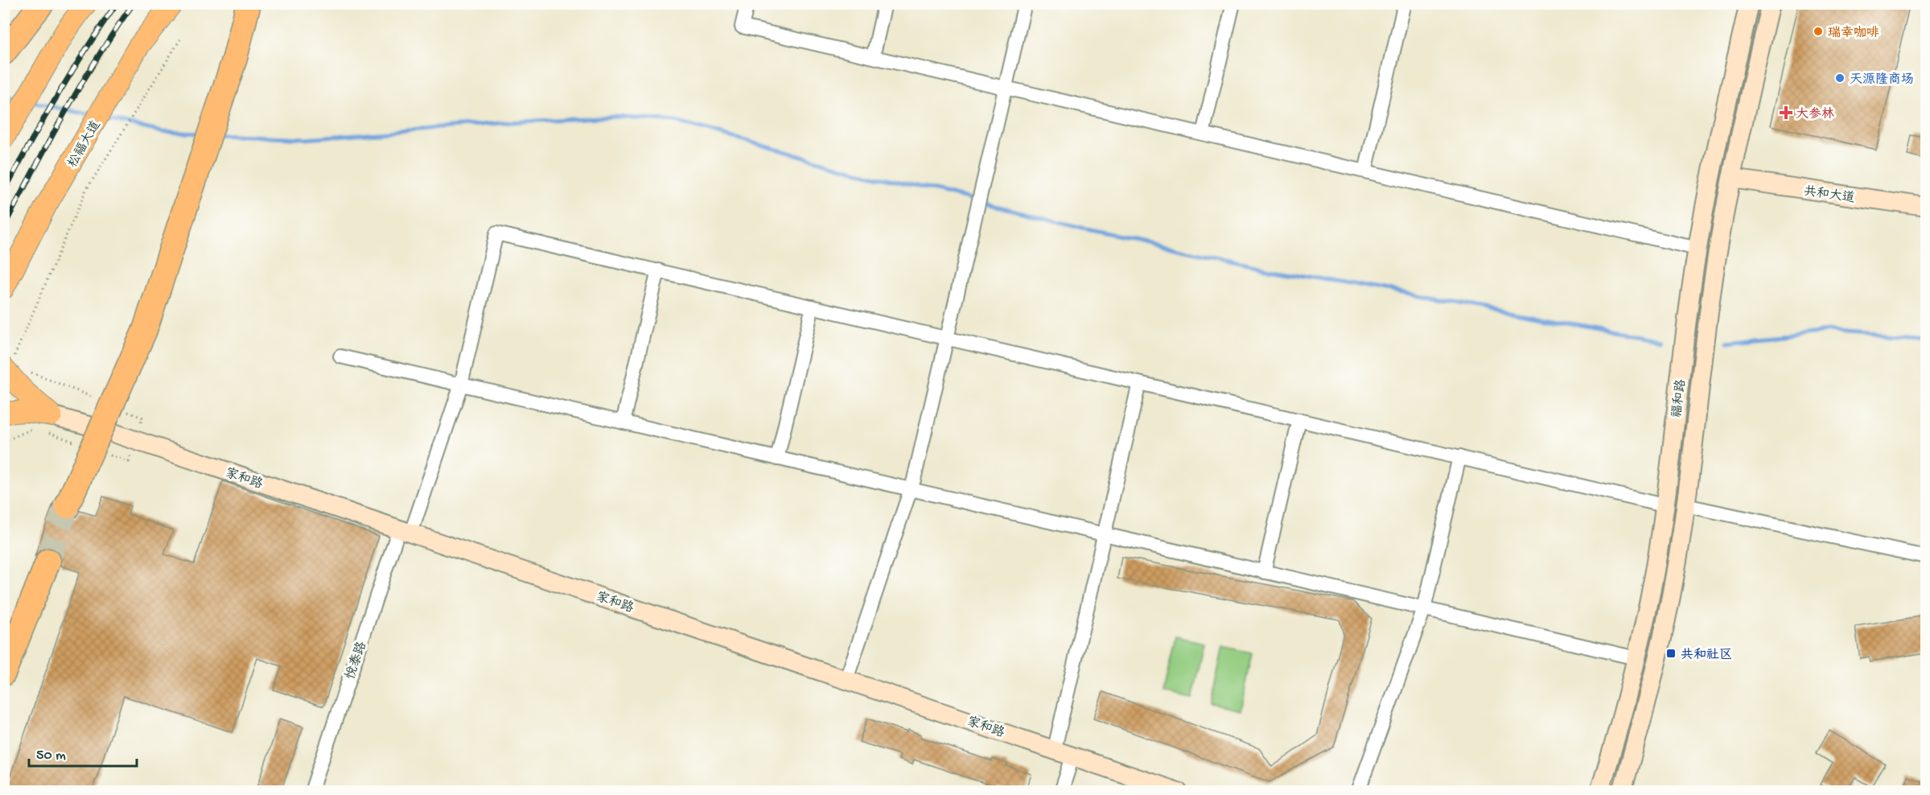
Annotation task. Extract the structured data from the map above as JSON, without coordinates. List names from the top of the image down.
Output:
{
  "streets": {
    "main road": [
      "松福大道",
      "共和大道",
      "福和路",
      "家和路"
    ],
    "street": ["悦泰路"]
  },
  "crossings": [
    ["共和大道", "福和路"],
    ["家和路", "悦泰路"]
  ],
  "places": {
    "other": ["瑞幸咖啡", "天源隆商场"],
    "health": ["大参林"],
    "transit": ["共和社区"]
  },
  "scale_bar": "50 m"
}
